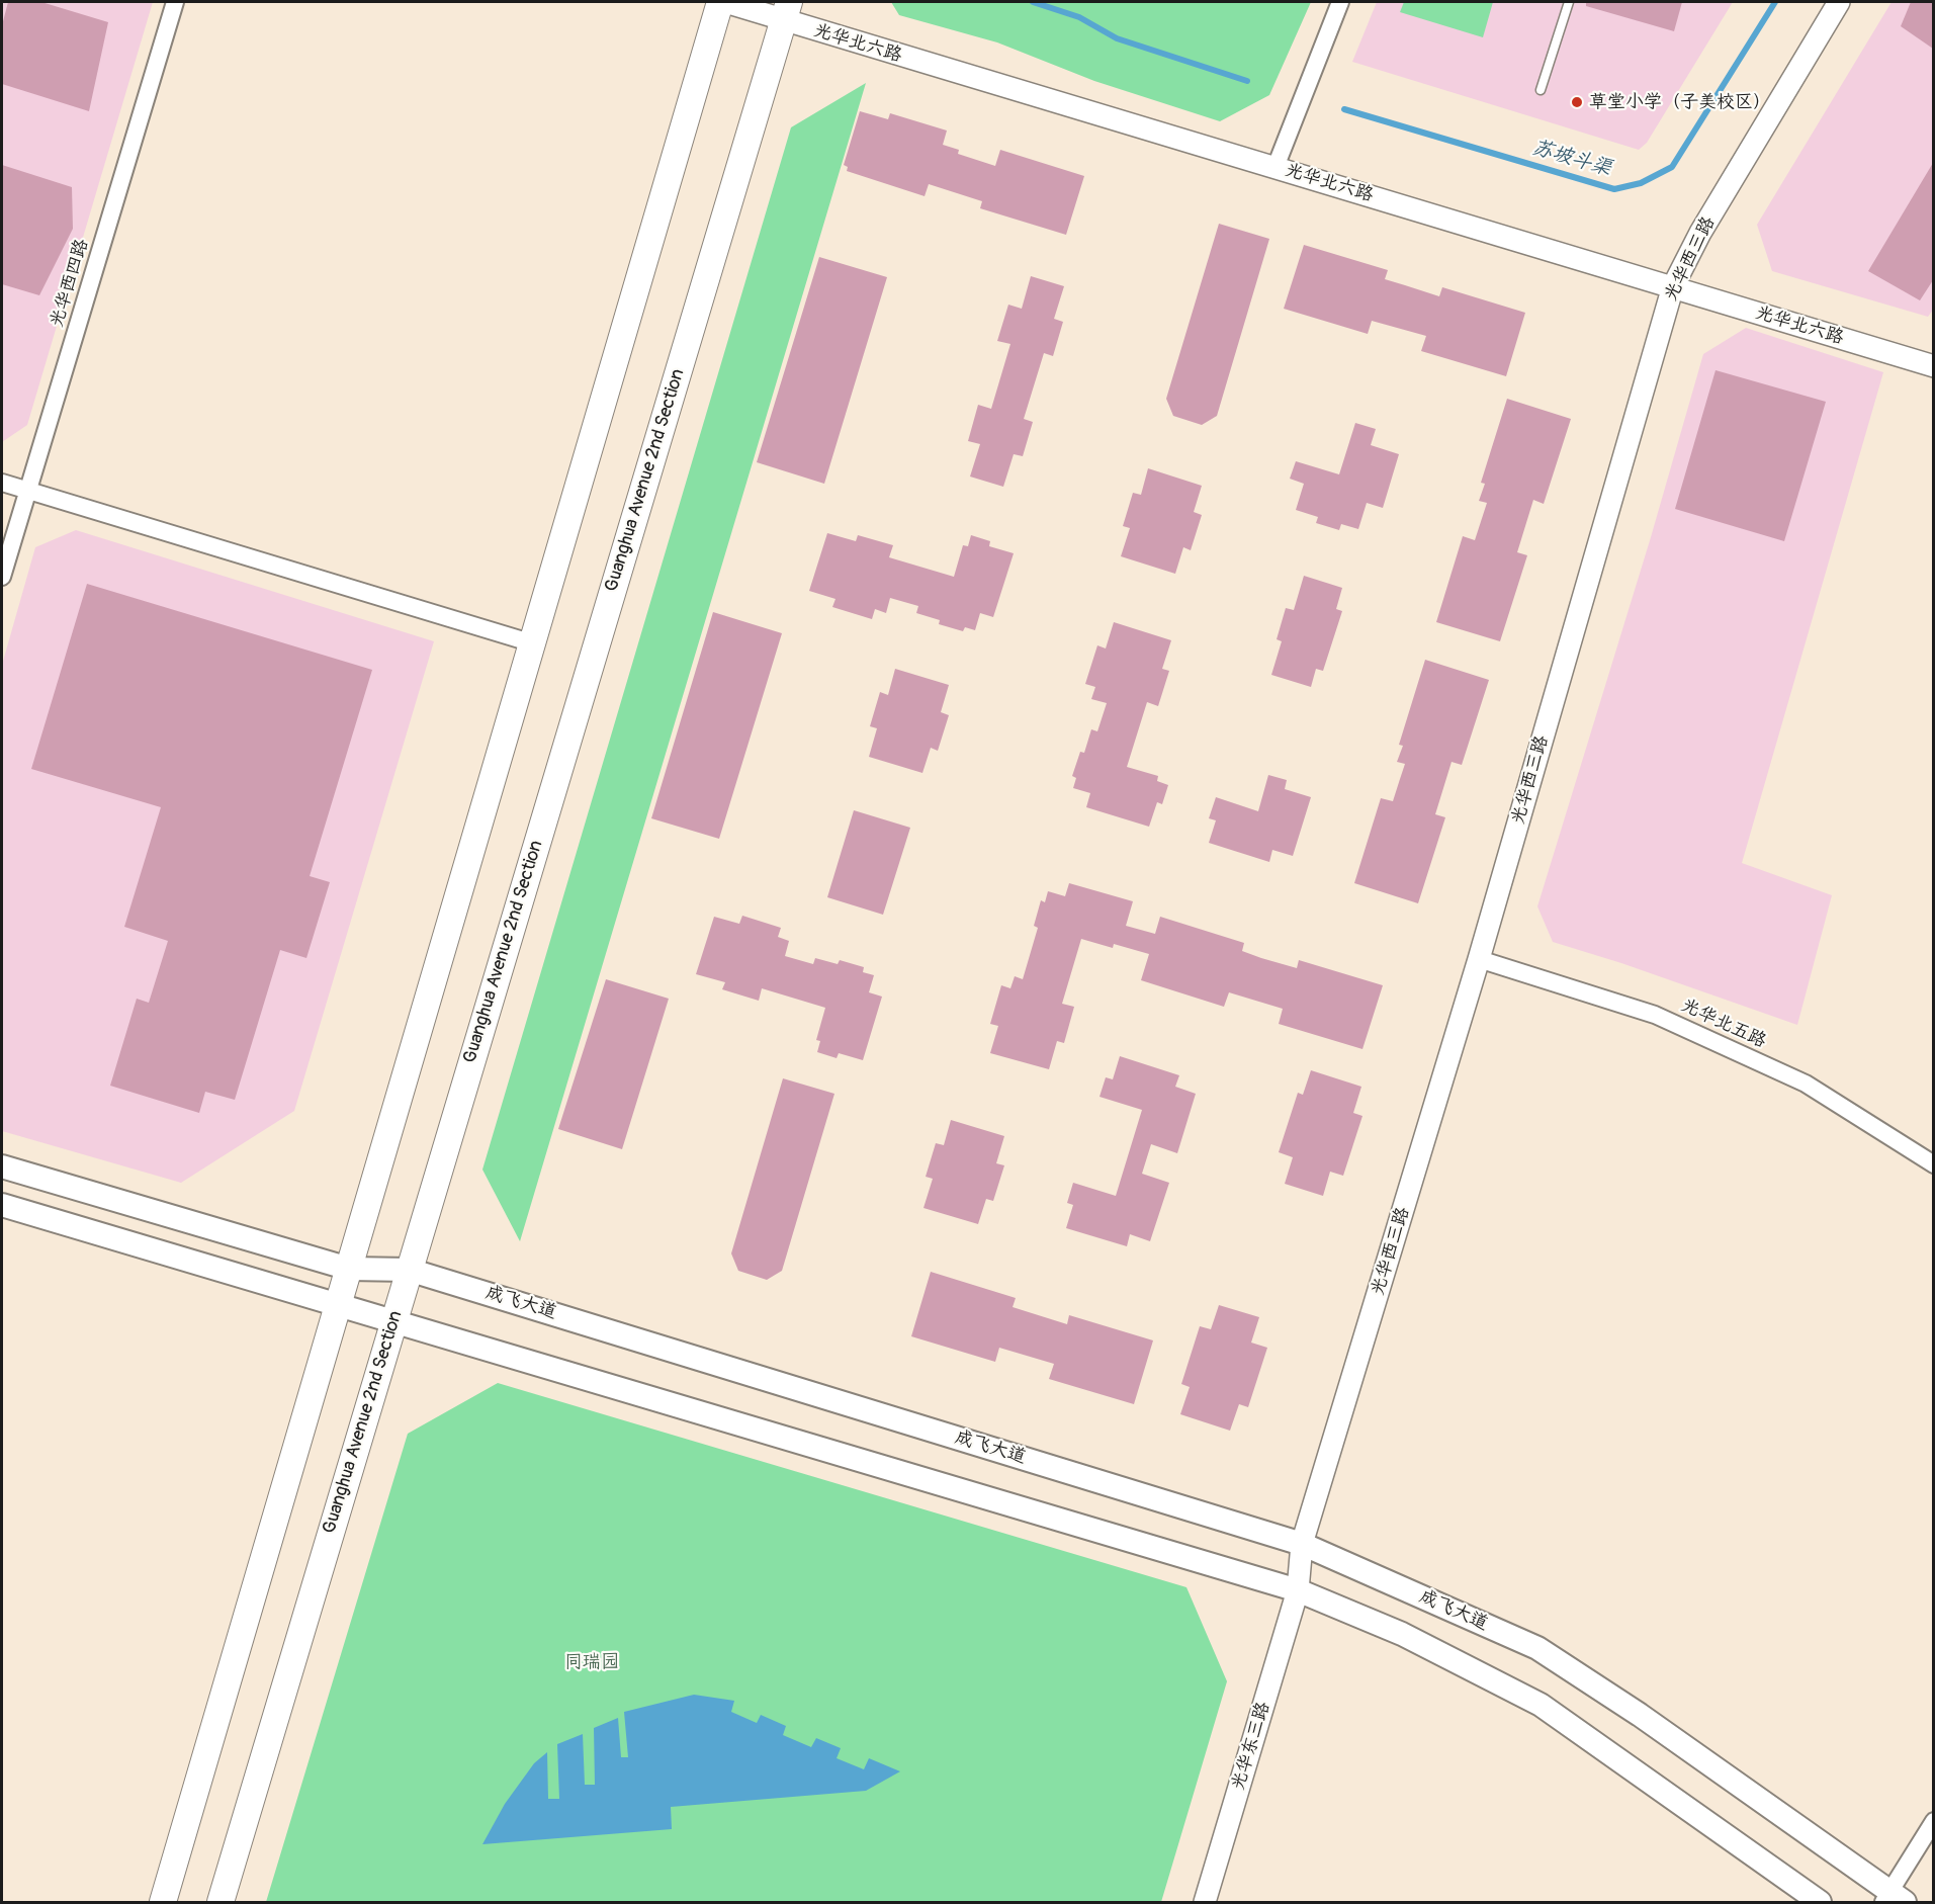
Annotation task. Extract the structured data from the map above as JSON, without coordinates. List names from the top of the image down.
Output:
{
  "streets": {
    "main road": ["Guanghua Avenue 2nd Section", "成飞大道"],
    "street": [
      "光华北六路",
      "光华西三路",
      "光华西四路",
      "光华北五路",
      "光华东三路"
    ]
  },
  "crossings": [
    ["光华北六路", "光华西三路"],
    ["光华北六路", "Guanghua Avenue 2nd Section"],
    ["光华西三路", "光华北五路"],
    ["光华西三路", "成飞大道"],
    ["光华西三路", "光华东三路"],
    ["Guanghua Avenue 2nd Section", "成飞大道"]
  ],
  "water": ["苏坡斗渠"],
  "parks": ["同瑞园"],
  "places": ["草堂小学（子美校区）"]
}
